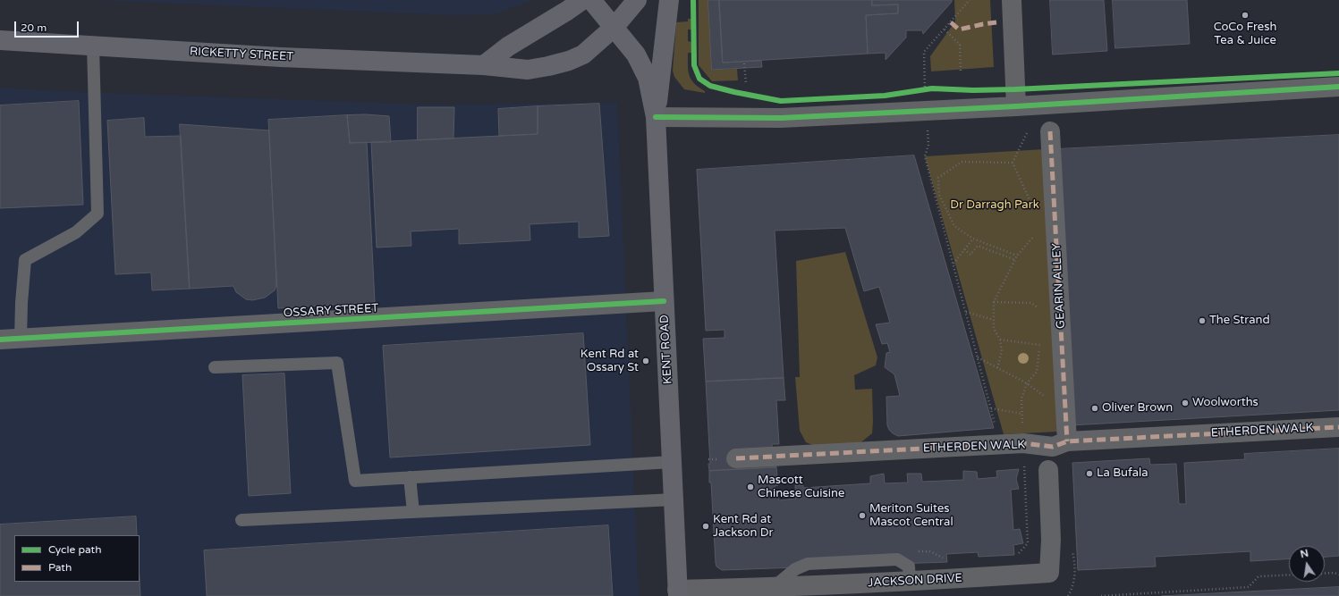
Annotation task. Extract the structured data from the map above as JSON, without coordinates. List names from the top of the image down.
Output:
{
  "streets": {
    "main road": ["RICKETTY STREET", "KENT ROAD"],
    "street": [
      "GEARIN ALLEY",
      "OSSARY STREET",
      "ETHERDEN WALK",
      "JACKSON DRIVE"
    ]
  },
  "crossings": [
    ["RICKETTY STREET", "KENT ROAD"],
    ["GEARIN ALLEY", "ETHERDEN WALK"],
    ["OSSARY STREET", "KENT ROAD"],
    ["KENT ROAD", "JACKSON DRIVE"]
  ],
  "parks": ["Dr Darragh Park"],
  "places": [
    "CoCo Fresh Tea & Juice",
    "The Strand",
    "Kent Rd at Ossary St",
    "Woolworths",
    "Oliver Brown",
    "La Bufala",
    "Mascott Chinese Cuisine",
    "Meriton Suites Mascot Central",
    "Kent Rd at Jackson Dr"
  ],
  "legend": ["Cycle path", "Path"],
  "scale_bar": "20 m",
  "north": "top"
}
